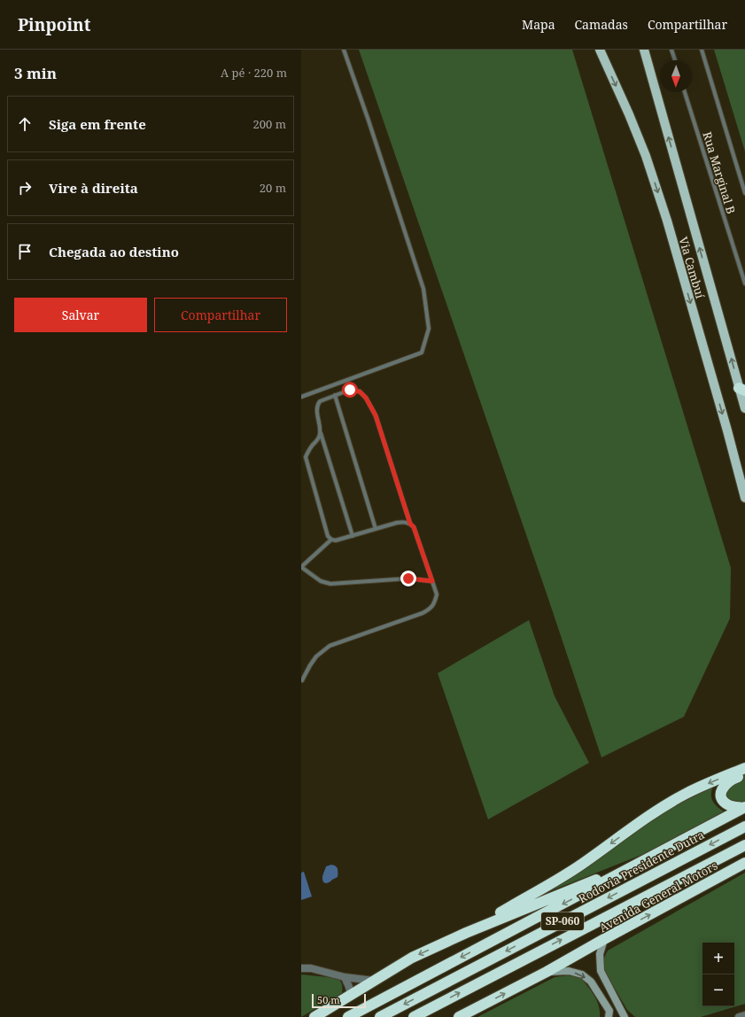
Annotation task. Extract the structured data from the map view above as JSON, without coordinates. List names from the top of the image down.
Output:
{
  "streets": {
    "highway": ["Rodovia Presidente Dutra", "Avenida General Motors", "SP-060"],
    "main road": ["Via Cambuí"],
    "lane": ["Rua Marginal B"]
  },
  "scale_bar": "50 m",
  "north": "bottom",
  "page": {
    "header": "Pinpoint",
    "nav": ["Mapa", "Camadas", "Compartilhar"],
    "heading": ["3 min", "A pé · 220 m"],
    "list": [
      ["Siga em frente", "200 m"],
      ["Vire à direita", "20 m"],
      "Chegada ao destino"
    ],
    "buttons": ["Salvar", "Compartilhar"],
    "map_buttons": ["+", "−"],
    "scale": "50 m"
  }
}
